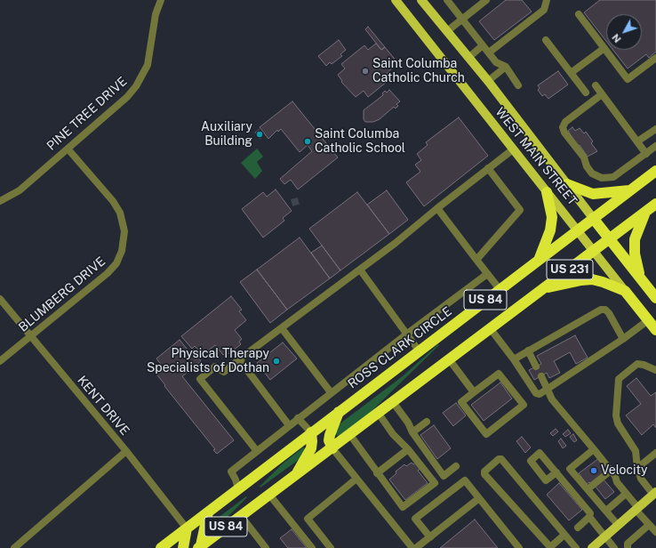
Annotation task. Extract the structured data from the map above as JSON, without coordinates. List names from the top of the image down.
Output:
{
  "streets": {
    "highway": [
      "WEST MAIN STREET",
      "US 231",
      "US 84",
      "ROSS CLARK CIRCLE"
    ],
    "street": ["PINE TREE DRIVE", "BLUMBERG DRIVE", "KENT DRIVE"]
  },
  "crossings": [
    ["PINE TREE DRIVE", "BLUMBERG DRIVE"],
    ["WEST MAIN STREET", "US 231"],
    ["WEST MAIN STREET", "US 84"],
    ["WEST MAIN STREET", "ROSS CLARK CIRCLE"],
    ["US 231", "US 84"],
    ["BLUMBERG DRIVE", "KENT DRIVE"],
    ["ROSS CLARK CIRCLE", "KENT DRIVE"]
  ],
  "places": [
    "Saint Columba Catholic Church",
    "Auxiliary Building",
    "Saint Columba Catholic School",
    "Physical Therapy Specialists of Dothan",
    "Velocity"
  ],
  "north": "bottom left"
}
